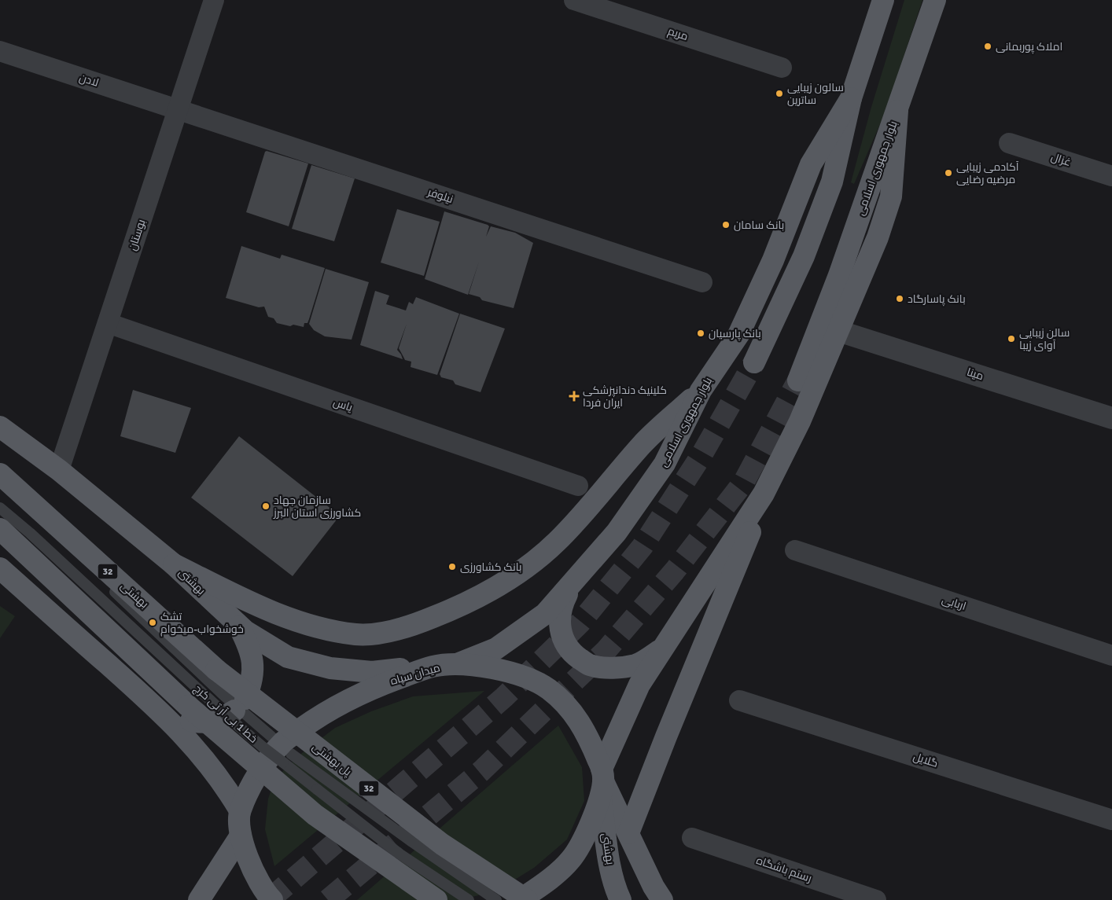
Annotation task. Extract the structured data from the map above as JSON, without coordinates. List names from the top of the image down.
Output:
{
  "streets": {
    "main road": [
      "بلوار جمهوری اسلامی",
      "32",
      "بهشتى",
      "بهشتی",
      "میدان سپاه",
      "پل بهشتی"
    ],
    "street": [
      "مریم",
      "لادن",
      "غزال",
      "نیلوفر",
      "بوستان",
      "مینا",
      "یاس",
      "اربابی",
      "گلایل",
      "رستم باشگاه"
    ],
    "lane": ["خط 1 بی آر تی کرج"]
  },
  "crossings": [
    ["لادن", "نیلوفر"],
    ["لادن", "بوستان"],
    ["بلوار جمهوری اسلامی", "مینا"],
    ["بلوار جمهوری اسلامی", "میدان سپاه"],
    ["نیلوفر", "بوستان"],
    ["بوستان", "یاس"],
    ["بوستان", "بهشتى"],
    ["بهشتى", "میدان سپاه"],
    ["بهشتی", "پل بهشتی"]
  ],
  "places": {
    "other": [
      "املاک پوربمانی",
      "سالون زیبایی ساترین",
      "آکادمی زیبایی مرضیه رضایی",
      "بانک سامان",
      "بانک پاسارگاد",
      "بانک پارسیان",
      "سالن زیبایی آوای زیبا",
      "سازمان جهاد کشاورزی استان البرز",
      "بانک کشاورزی",
      "تشک خوشخواب-میخوام"
    ],
    "health": ["کلینیک دندانپزشکی ایران فردا"]
  }
}
